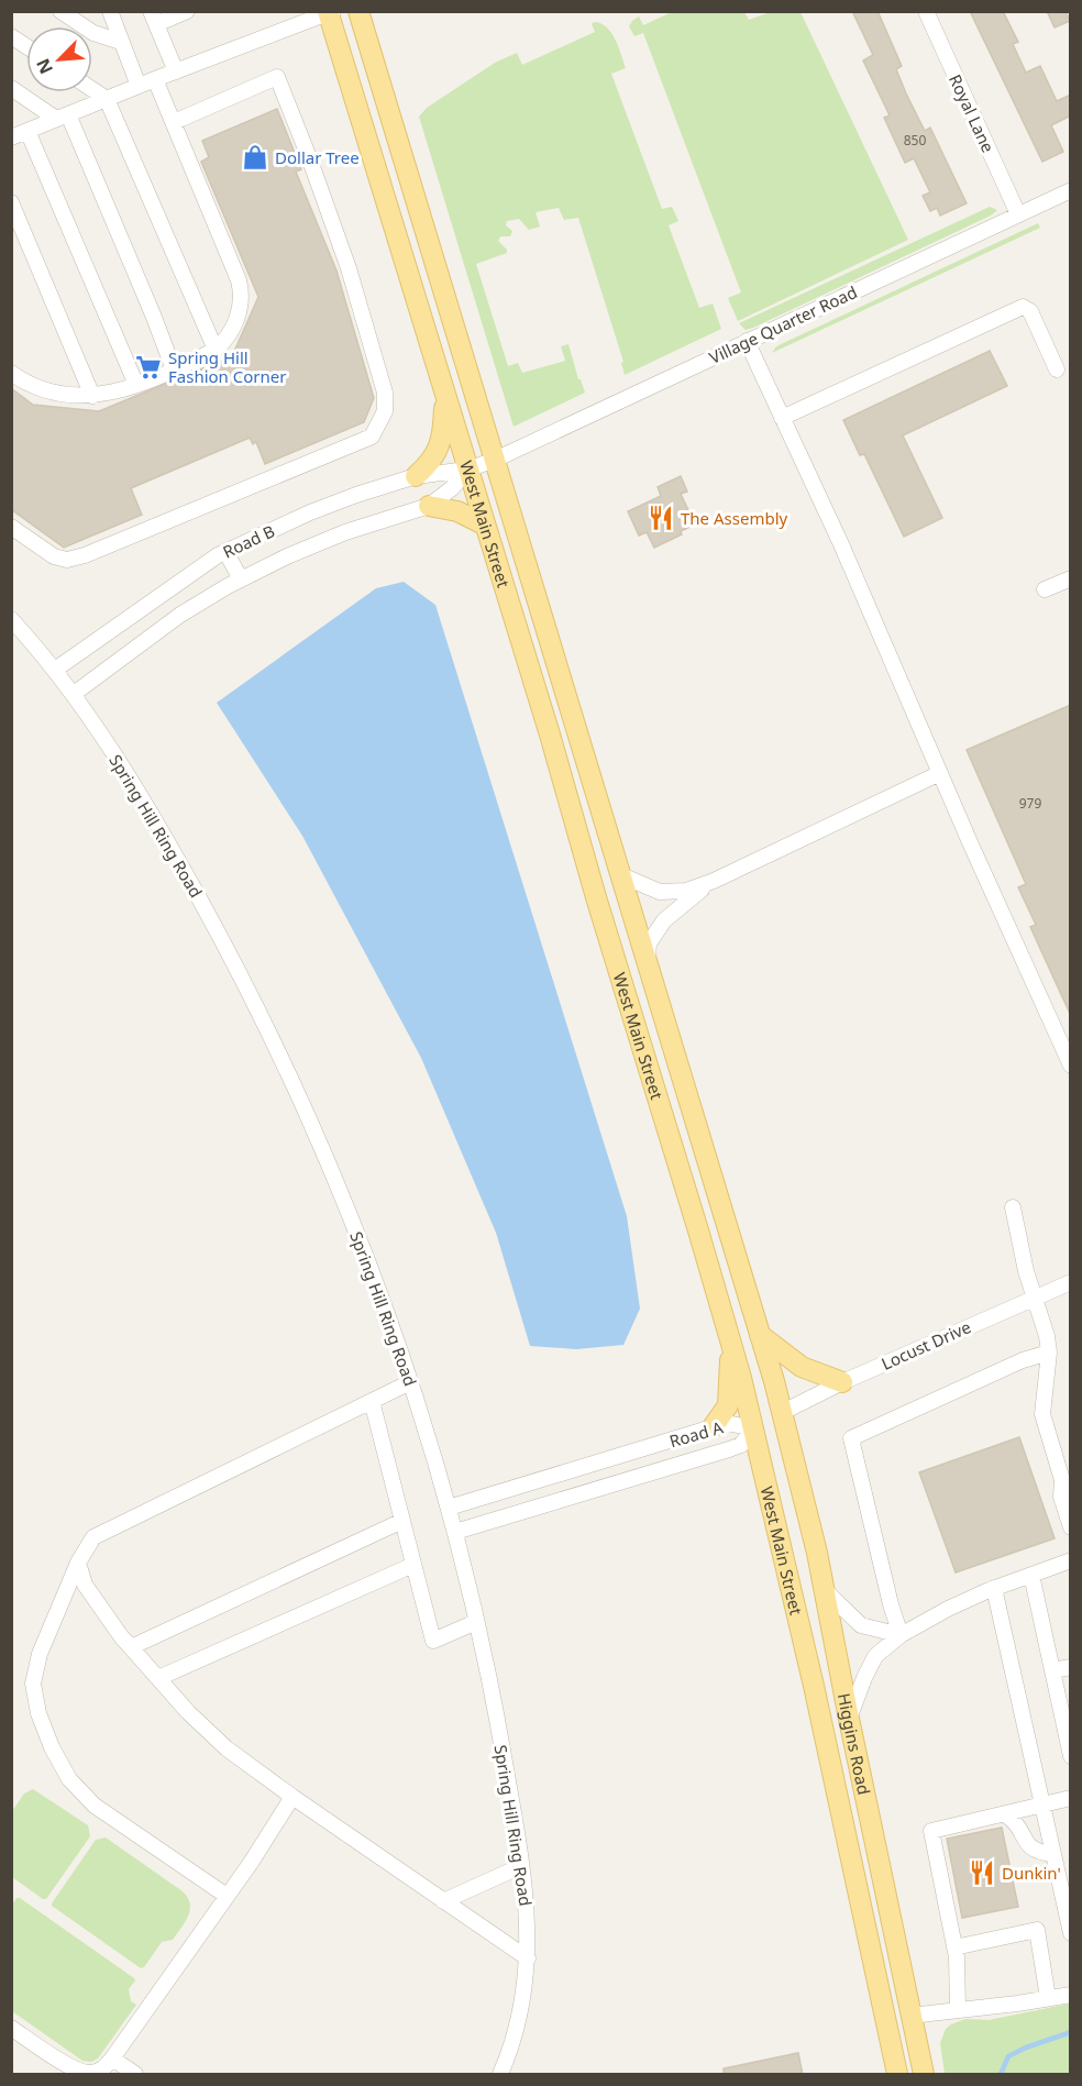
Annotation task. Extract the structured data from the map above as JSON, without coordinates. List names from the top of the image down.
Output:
{
  "streets": {
    "main road": ["West Main Street", "Higgins Road"],
    "street": [
      "Royal Lane",
      "Village Quarter Road",
      "Road B",
      "Spring Hill Ring Road",
      "Locust Drive",
      "Road A"
    ]
  },
  "crossings": [
    ["Royal Lane", "Village Quarter Road"],
    ["Village Quarter Road", "West Main Street"],
    ["Village Quarter Road", "Road B"],
    ["West Main Street", "Road B"],
    ["West Main Street", "Locust Drive"],
    ["West Main Street", "Road A"],
    ["West Main Street", "Higgins Road"],
    ["Road B", "Spring Hill Ring Road"],
    ["Spring Hill Ring Road", "Road A"],
    ["Locust Drive", "Higgins Road"]
  ],
  "places": {
    "shop": ["Dollar Tree"],
    "supermarket": ["Spring Hill Fashion Corner"],
    "restaurant": ["The Assembly", "Dunkin'"]
  },
  "house_numbers": ["850", "979"],
  "north": "bottom left"
}
